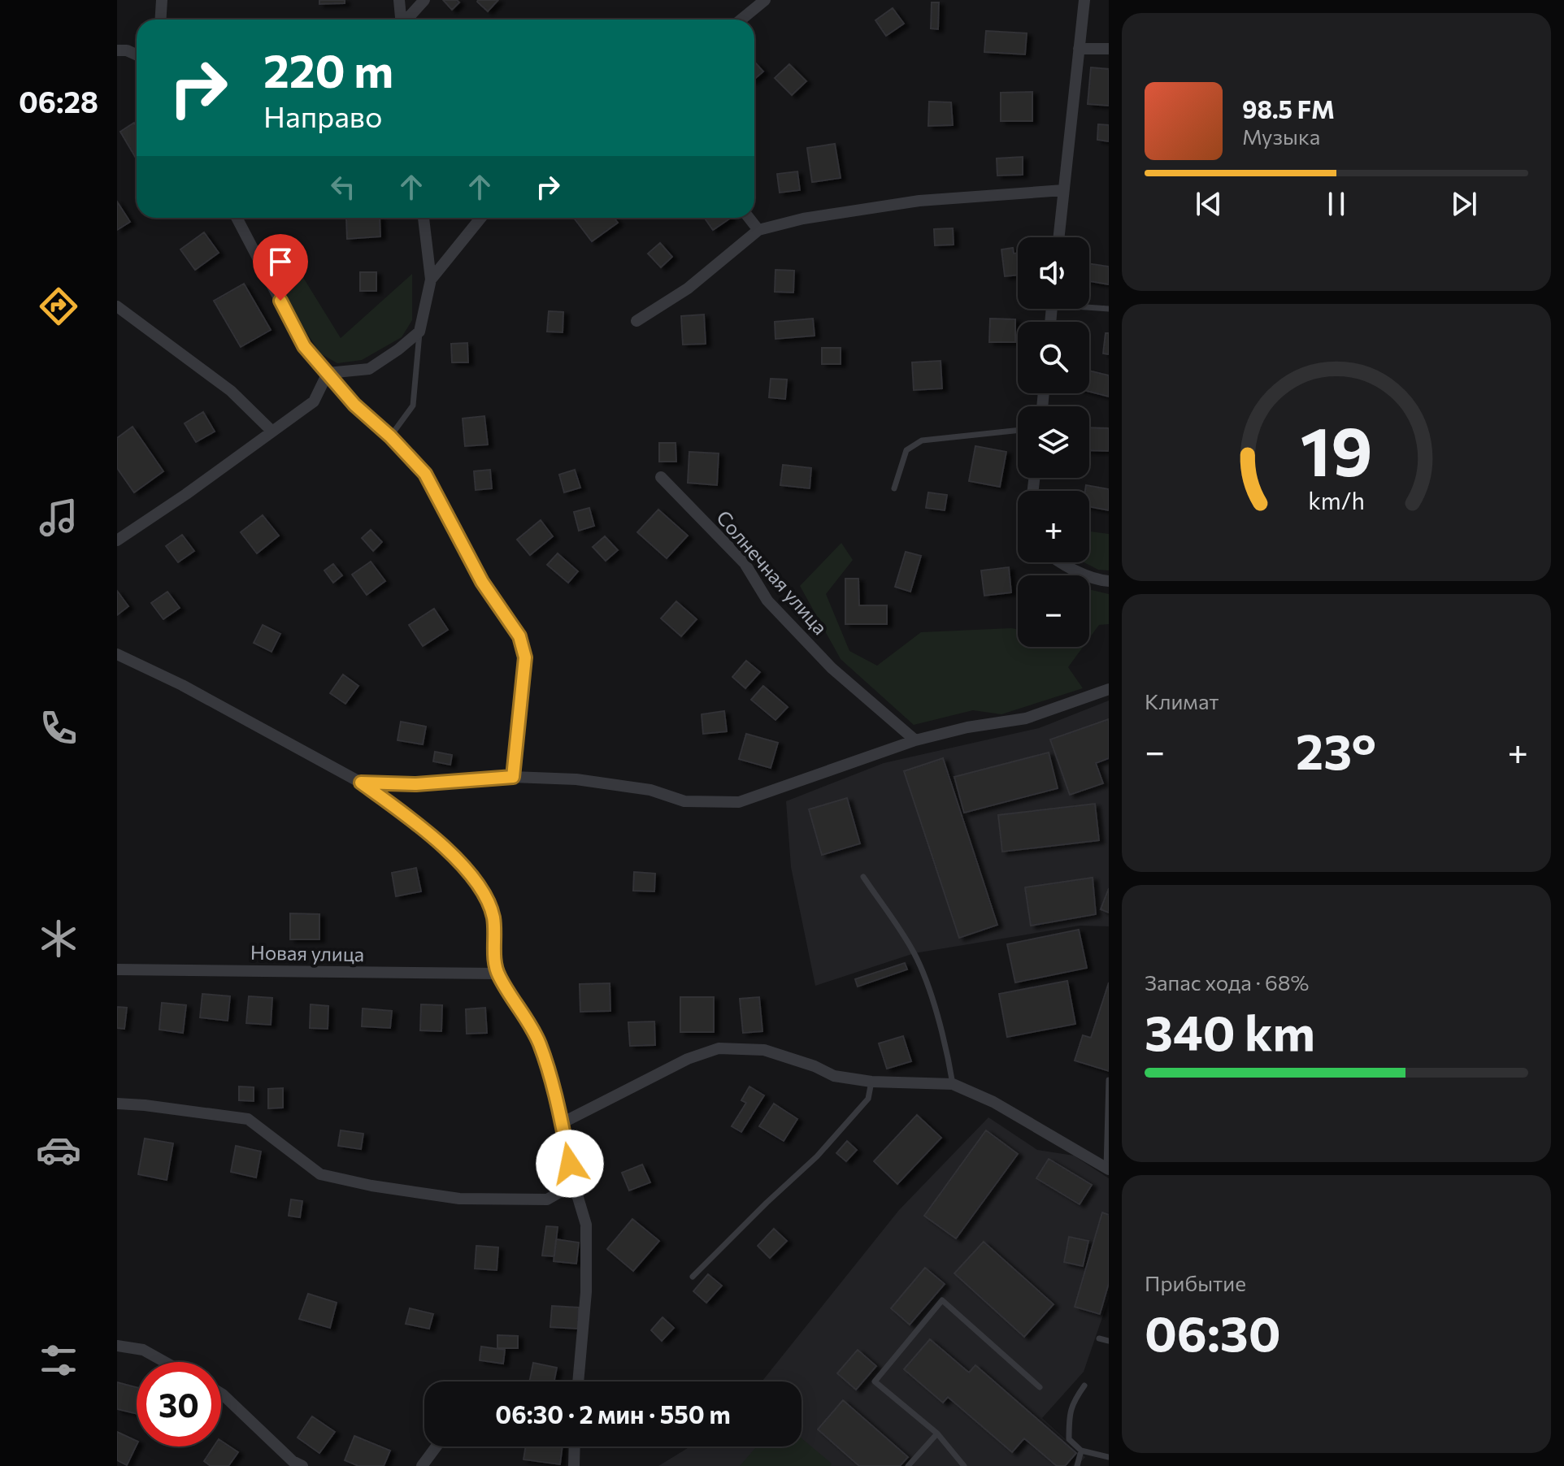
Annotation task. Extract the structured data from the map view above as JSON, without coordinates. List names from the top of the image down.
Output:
{
  "streets": {
    "street": ["Солнечная улица", "Новая улица"]
  },
  "page": {
    "tabs": "06:28",
    "turn": ["220 m", "Направо"],
    "song": ["98.5 FM", "Музыка"],
    "map_buttons": ["+", "−"],
    "tile": [
      "Климат",
      ["Запас хода · 68%", "340 km"],
      ["Прибытие", "06:30"]
    ],
    "heat": ["−", "23°", "+"],
    "limit": "30",
    "trip": "06:30 · 2 мин · 550 m",
    "gauge": ["19", "km/h"]
  }
}
